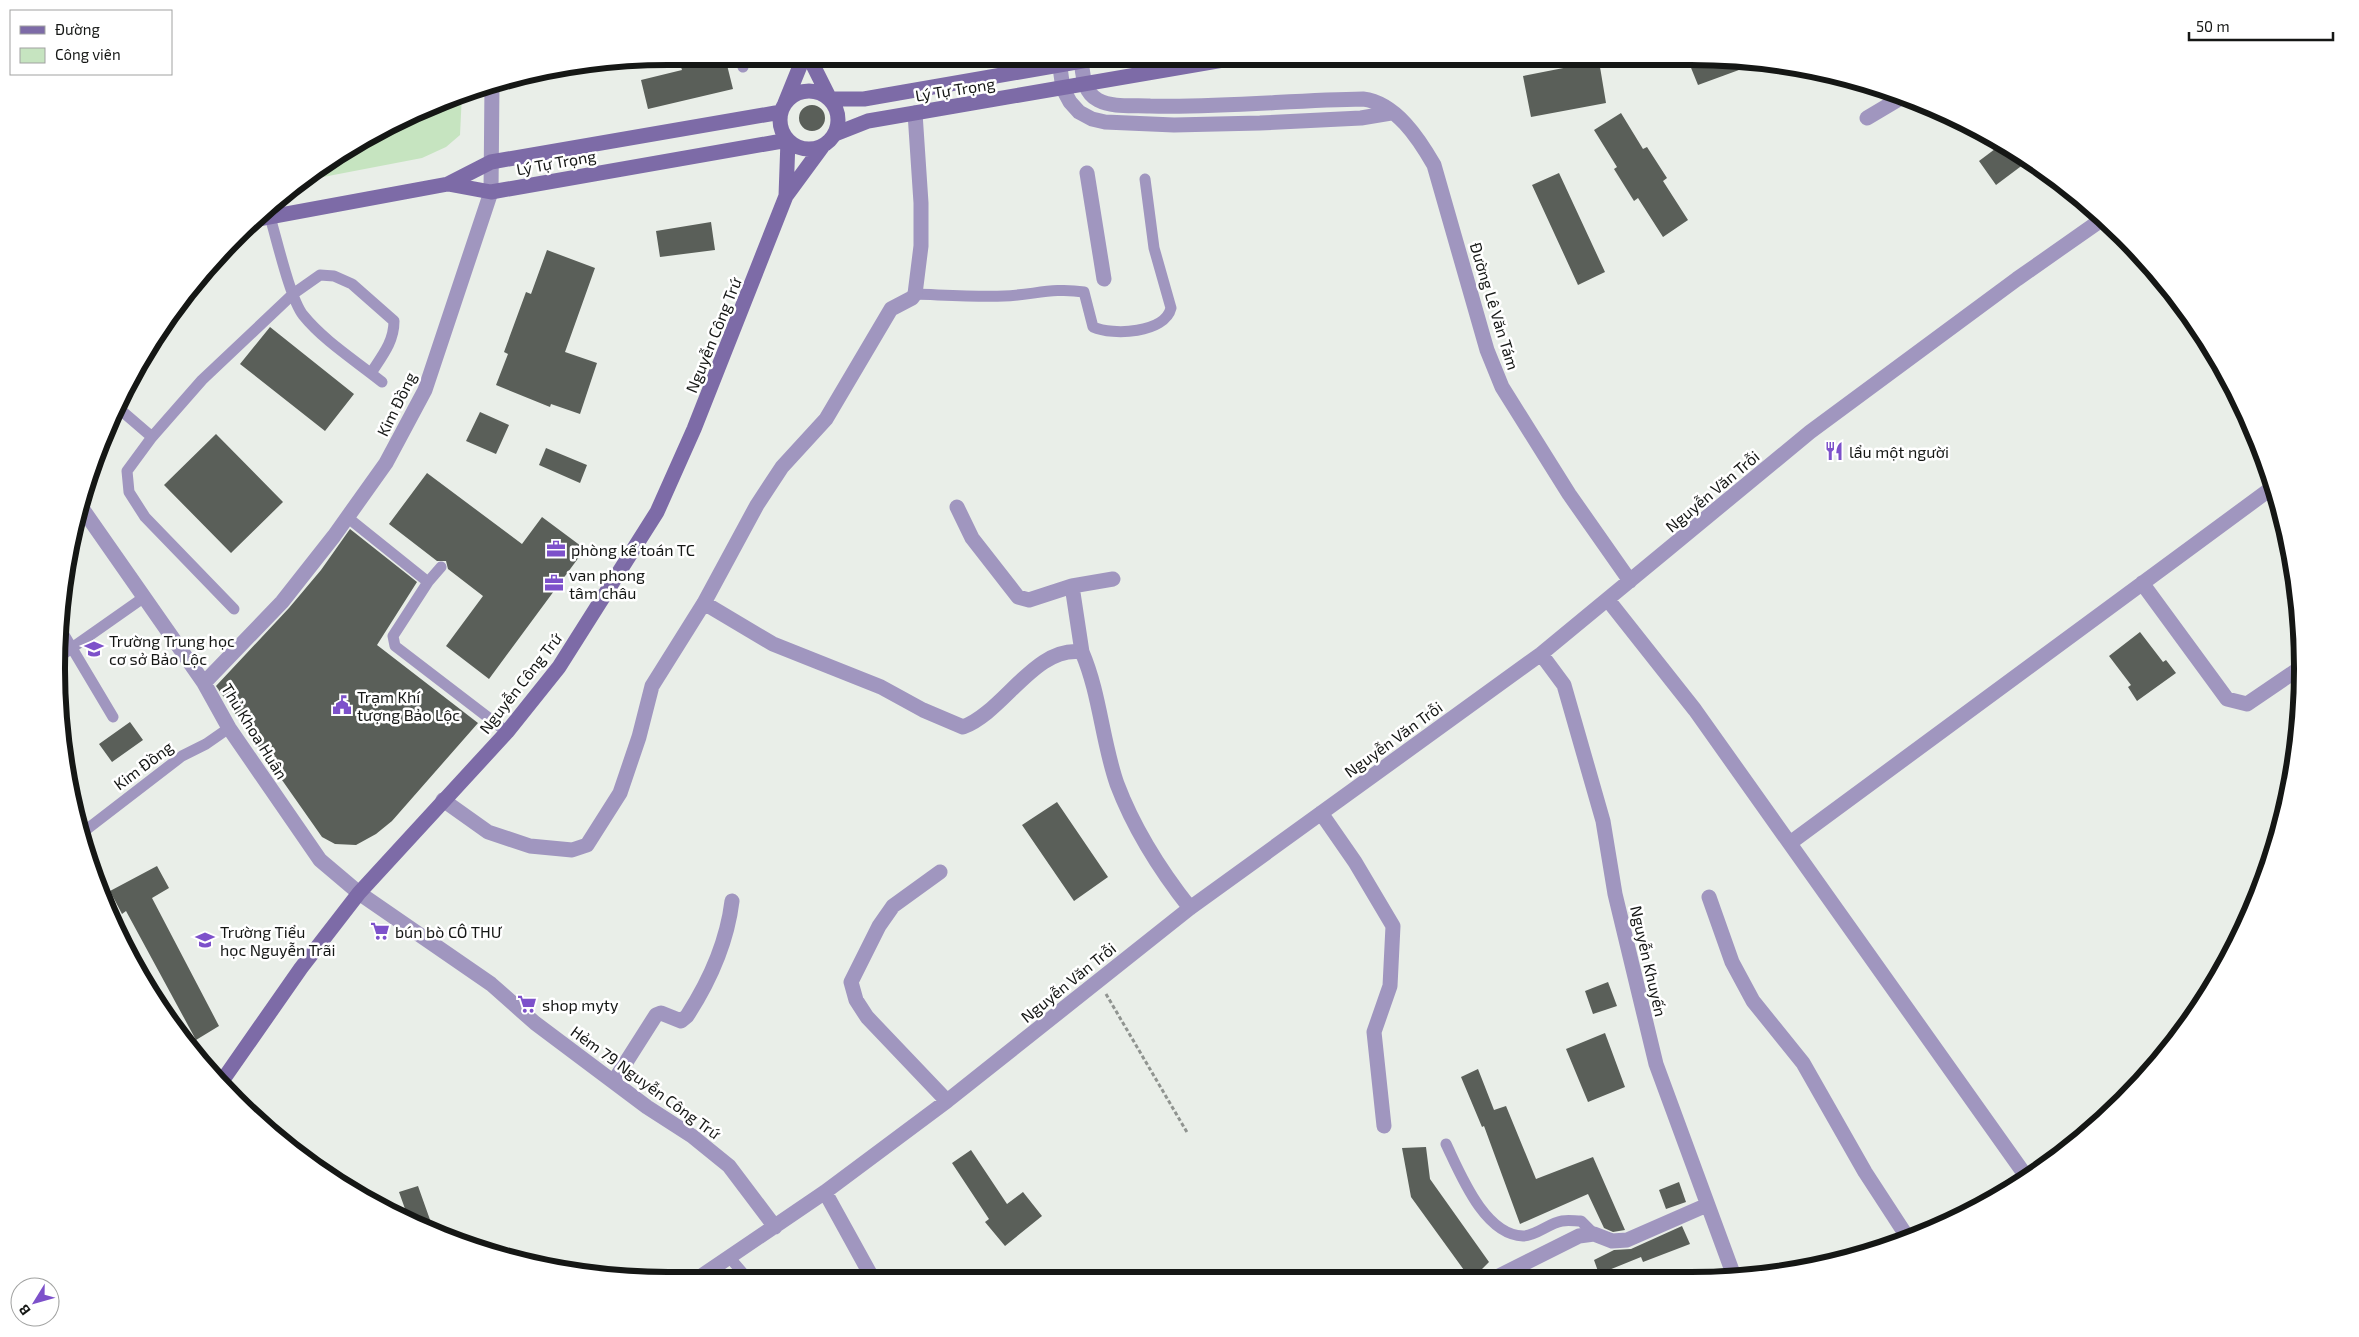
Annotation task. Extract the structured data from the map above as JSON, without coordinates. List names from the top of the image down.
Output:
{
  "streets": {
    "street": [
      "Lý Tự Trọng",
      "Đường Lê Văn Tám",
      "Nguyễn Công Trứ",
      "Kim Đồng",
      "Nguyễn Văn Trỗi",
      "Thủ Khoa Huân",
      "Nguyễn Khuyến",
      "Hẻm 79 Nguyễn Công Trứ"
    ]
  },
  "crossings": [
    ["Lý Tự Trọng", "Đường Lê Văn Tám"],
    ["Lý Tự Trọng", "Nguyễn Công Trứ"],
    ["Lý Tự Trọng", "Kim Đồng"],
    ["Đường Lê Văn Tám", "Nguyễn Văn Trỗi"],
    ["Nguyễn Công Trứ", "Thủ Khoa Huân"],
    ["Nguyễn Công Trứ", "Hẻm 79 Nguyễn Công Trứ"],
    ["Kim Đồng", "Thủ Khoa Huân"],
    ["Nguyễn Văn Trỗi", "Nguyễn Khuyến"],
    ["Nguyễn Văn Trỗi", "Hẻm 79 Nguyễn Công Trứ"],
    ["Thủ Khoa Huân", "Hẻm 79 Nguyễn Công Trứ"]
  ],
  "places": {
    "restaurant": ["lẩu một người"],
    "office": ["phòng kế toán TC", "van phong tâm châu"],
    "school or university": ["Trường Trung học cơ sở Bảo Lộc", "Trường Tiểu học Nguyễn Trãi"],
    "public building": ["Trạm Khí tượng Bảo Lộc"],
    "supermarket": ["bún bò CÔ THƯ", "shop myty"]
  },
  "legend": ["Đường", "Công viên"],
  "scale_bar": "50 m",
  "north": "bottom left"
}
